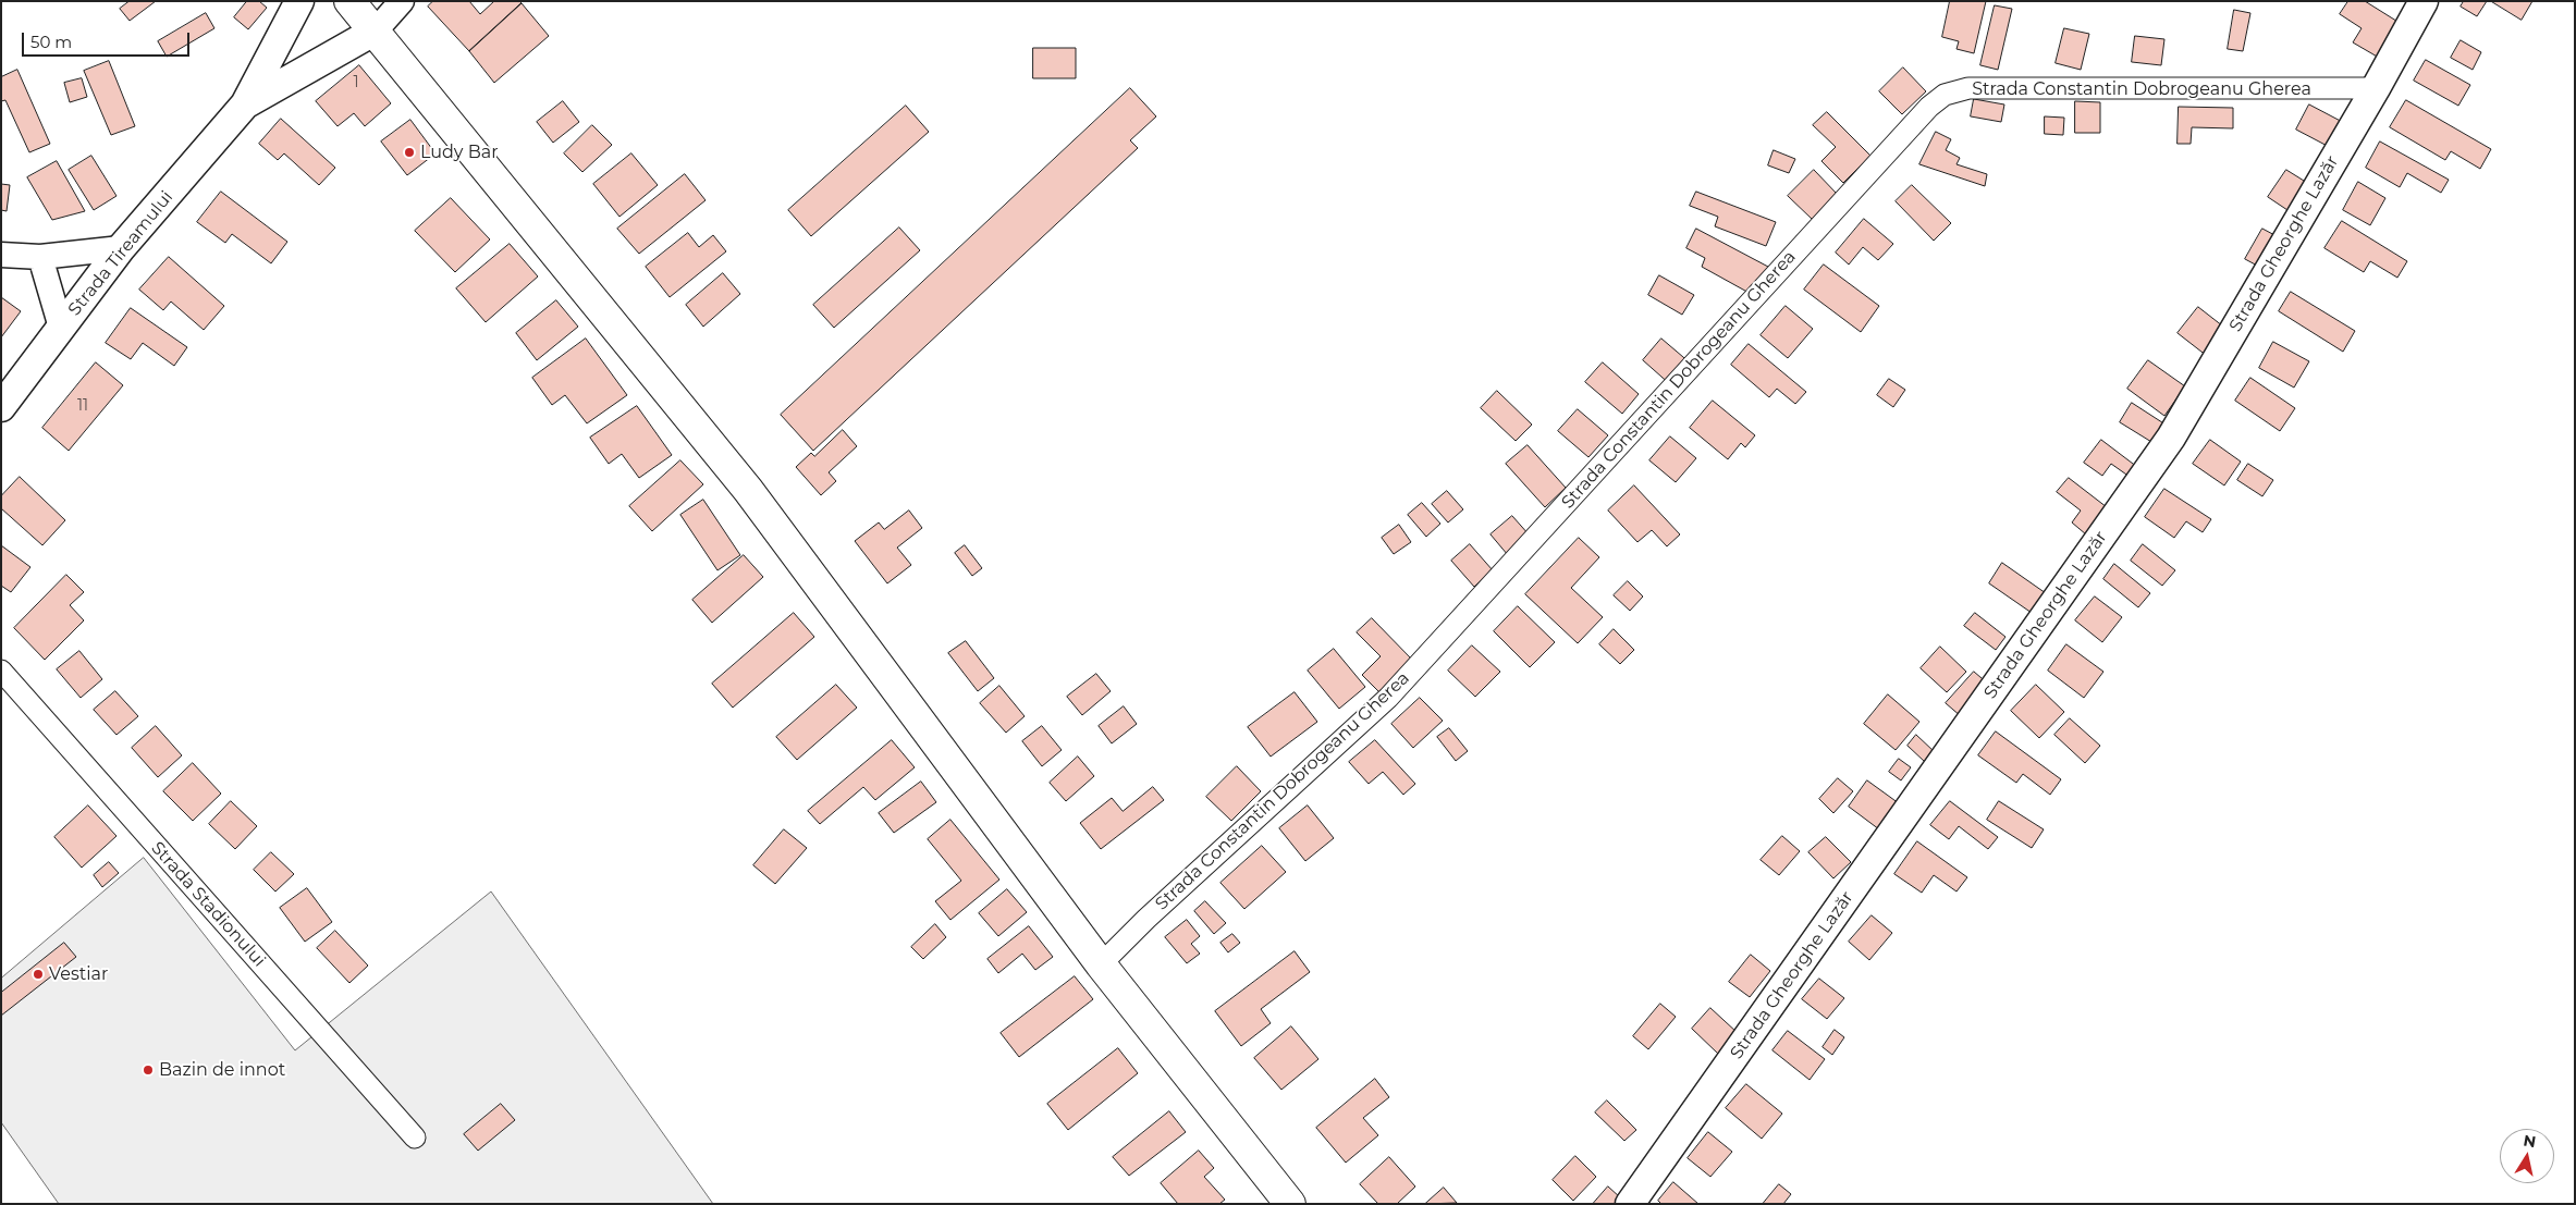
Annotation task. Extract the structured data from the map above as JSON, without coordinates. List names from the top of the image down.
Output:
{
  "streets": {
    "main road": ["Strada Gheorghe Lazăr", "Strada Tireamului"],
    "street": ["Strada Constantin Dobrogeanu Gherea", "Strada Stadionului"]
  },
  "crossings": [
    ["Strada Constantin Dobrogeanu Gherea", "Strada Gheorghe Lazăr"]
  ],
  "places": ["Ludy Bar", "Vestiar", "Bazin de innot"],
  "house_numbers": ["1", "11"],
  "scale_bar": "50 m",
  "north": "top"
}
